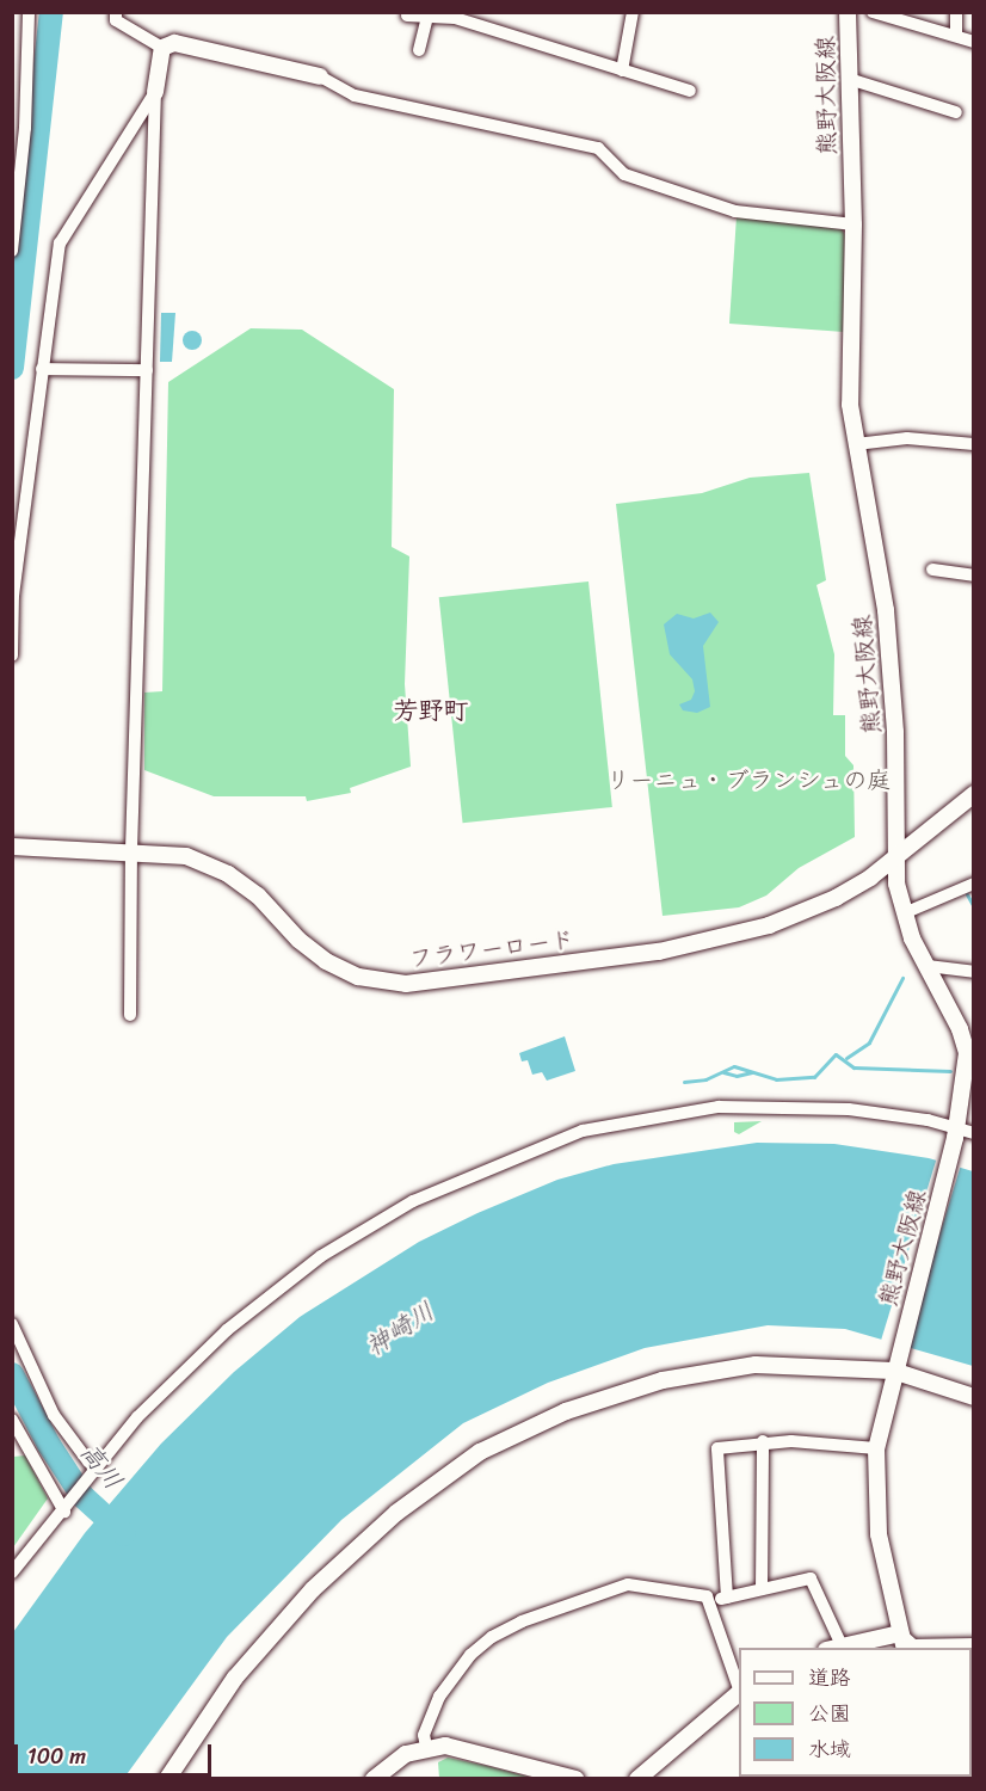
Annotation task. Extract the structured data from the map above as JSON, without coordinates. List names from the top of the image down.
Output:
{
  "streets": {
    "street": ["熊野大阪線", "フラワーロード"]
  },
  "crossings": [
    ["熊野大阪線", "フラワーロード"]
  ],
  "districts": ["芳野町"],
  "water": ["神崎川", "高川"],
  "parks": ["リーニュ・ブランシュの庭"],
  "legend": ["道路", "公園", "水域"],
  "scale_bar": "100 m"
}
